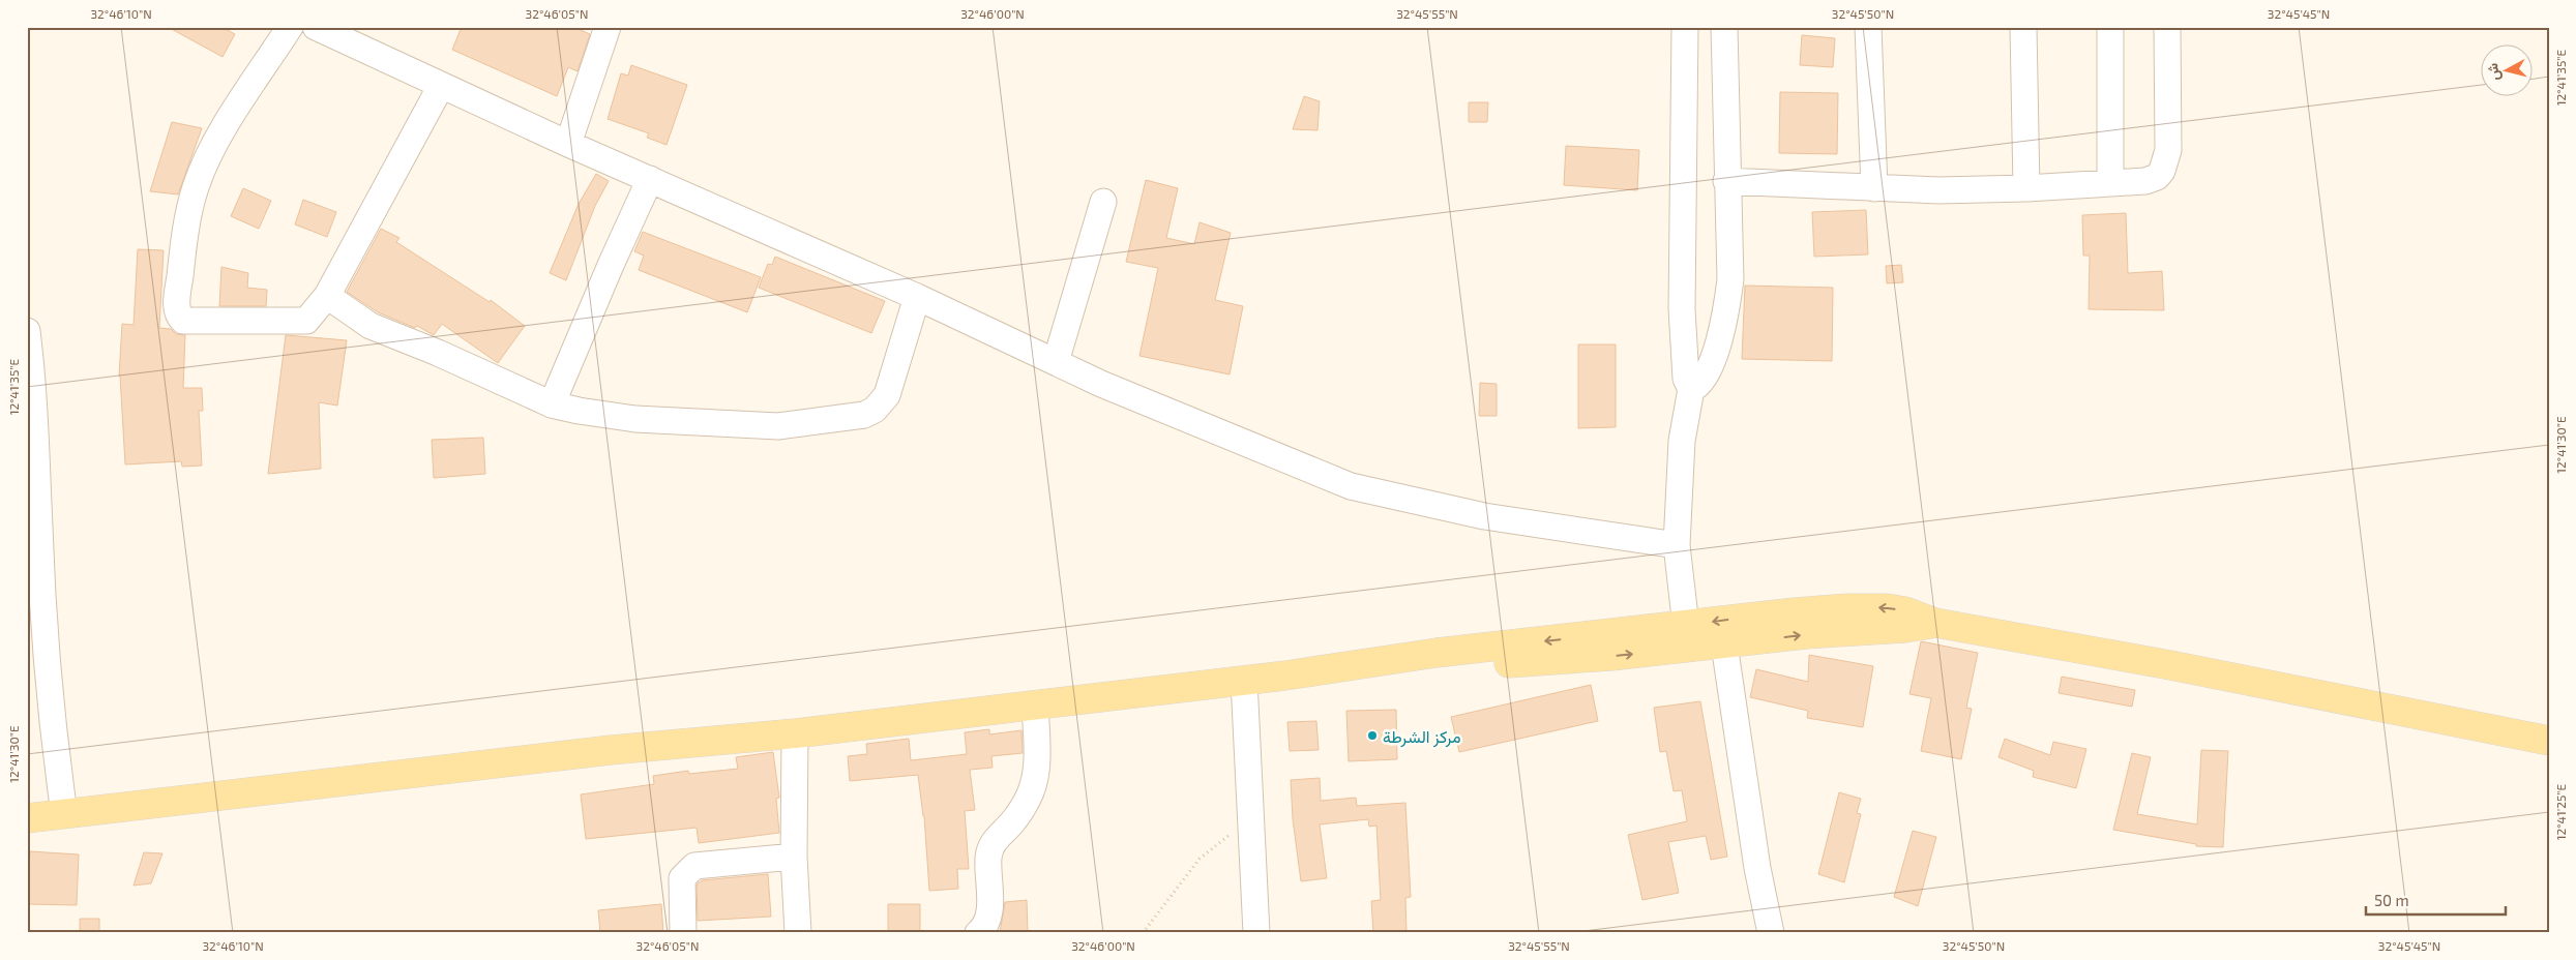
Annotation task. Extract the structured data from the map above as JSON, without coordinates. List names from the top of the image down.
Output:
{
  "places": ["مركز الشرطة"],
  "scale_bar": "50 m",
  "north": "left",
  "coordinates": [
    "32°46'10\"N",
    "32°46'05\"N",
    "32°46'00\"N",
    "32°45'55\"N",
    "32°45'50\"N",
    "32°45'45\"N",
    "12°41'35\"E",
    "12°41'30\"E",
    "12°41'25\"E"
  ]
}
